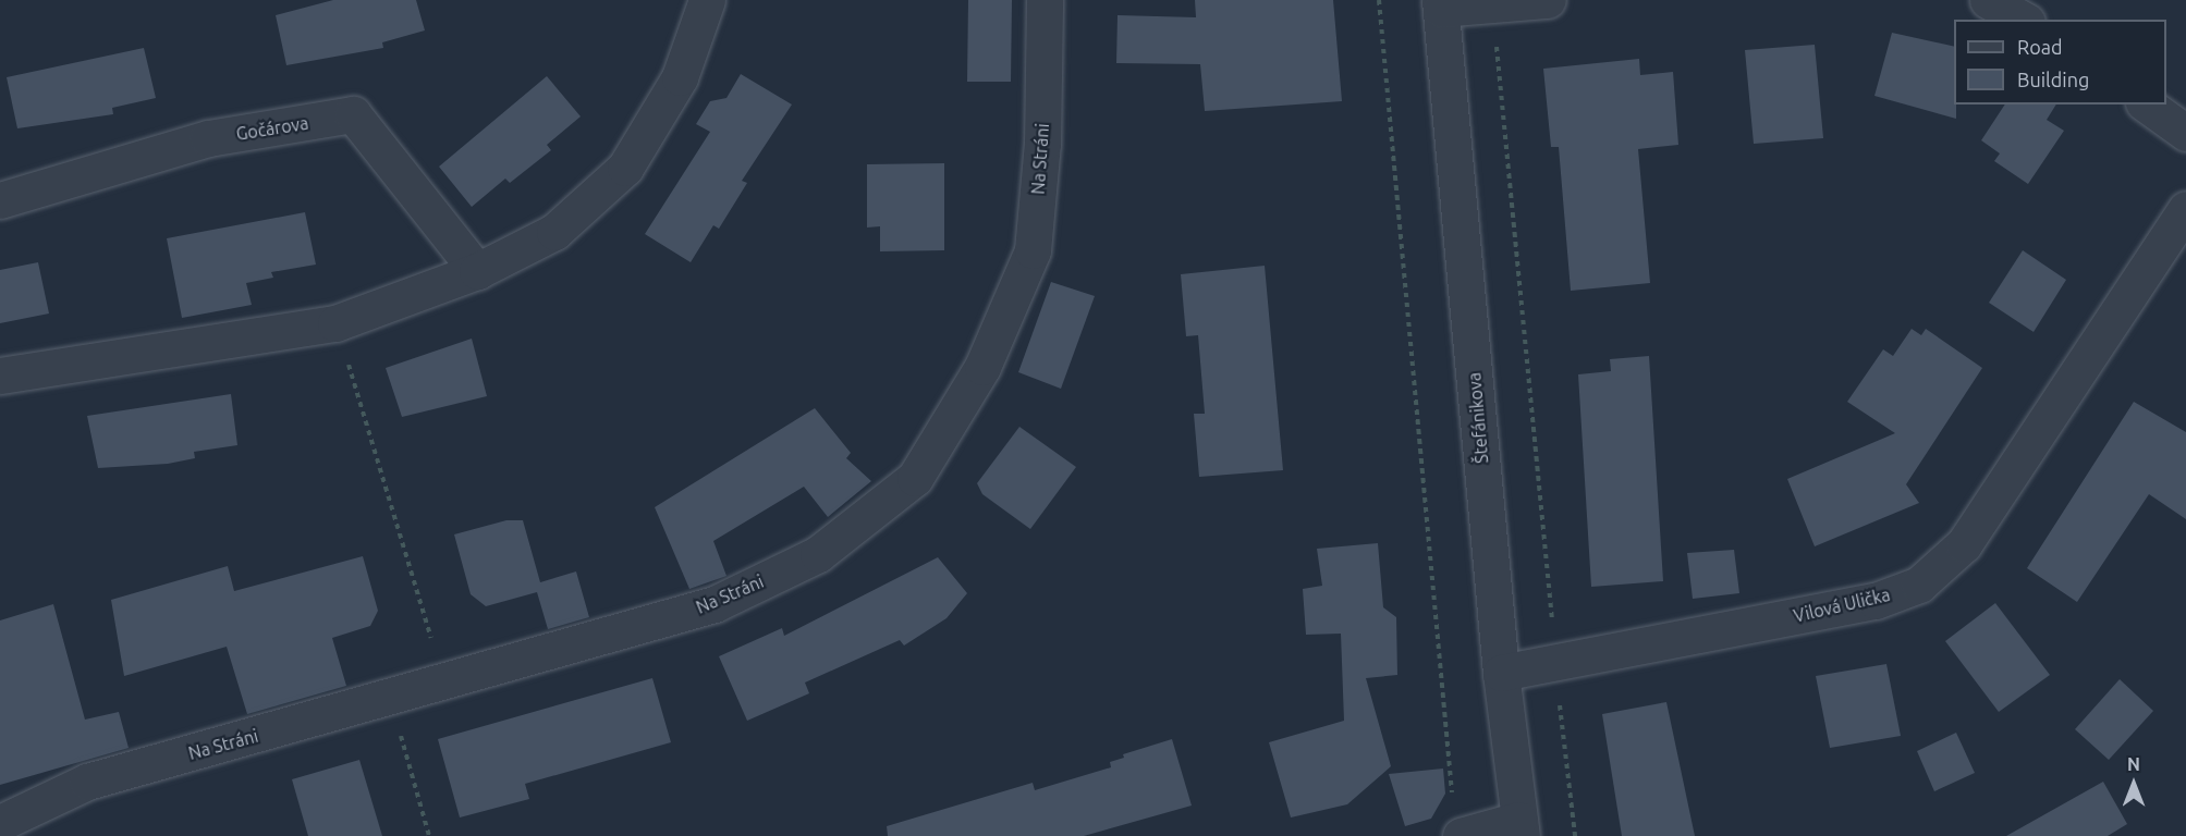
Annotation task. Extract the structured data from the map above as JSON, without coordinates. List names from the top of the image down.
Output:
{
  "streets": {
    "street": [
      "Gočárova",
      "Na Stráni",
      "Štefánikova",
      "Vilová Ulička"
    ]
  },
  "crossings": [
    ["Štefánikova", "Vilová Ulička"]
  ],
  "legend": ["Road", "Building"],
  "north": "top"
}
